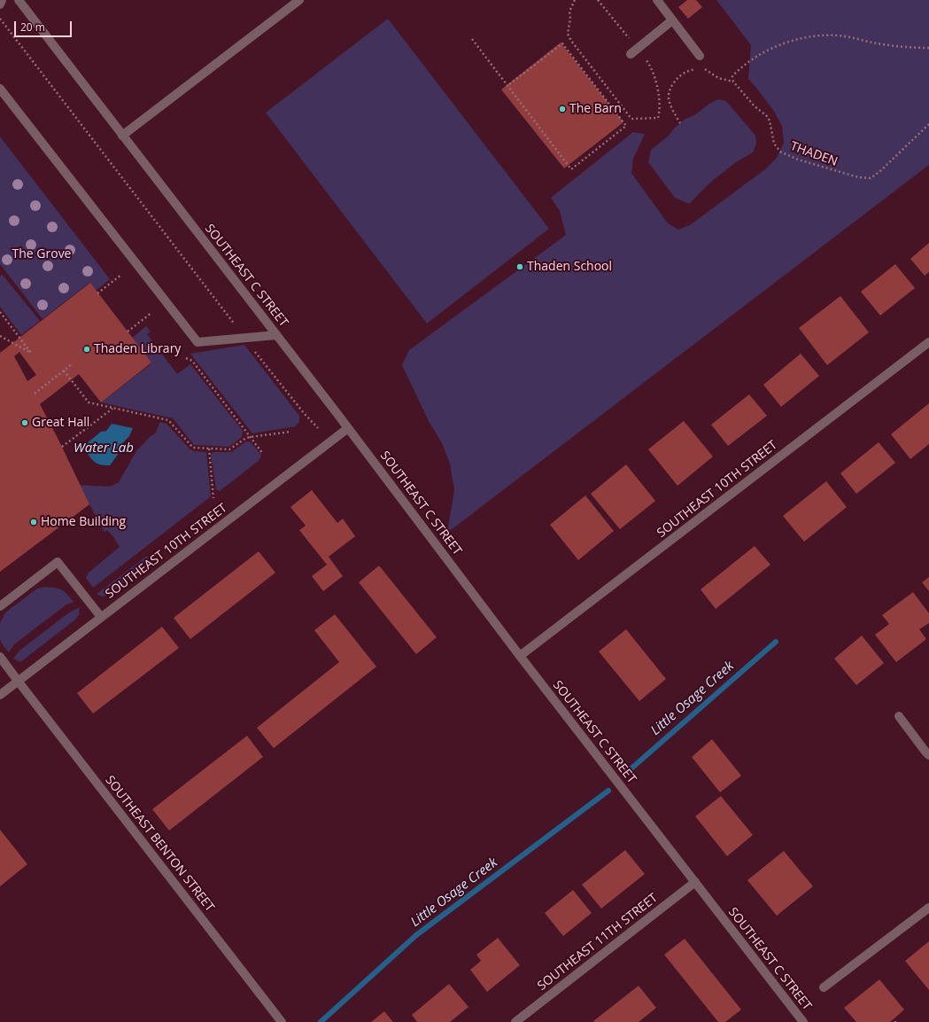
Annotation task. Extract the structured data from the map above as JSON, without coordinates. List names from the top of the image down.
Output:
{
  "streets": {
    "street": [
      "SOUTHEAST C STREET",
      "SOUTHEAST 10TH STREET",
      "SOUTHEAST BENTON STREET",
      "SOUTHEAST 11TH STREET"
    ],
    "path": ["THADEN"]
  },
  "crossings": [
    ["SOUTHEAST C STREET", "SOUTHEAST 10TH STREET"],
    ["SOUTHEAST C STREET", "SOUTHEAST 11TH STREET"],
    ["SOUTHEAST 10TH STREET", "SOUTHEAST BENTON STREET"]
  ],
  "water": ["Water Lab", "Little Osage Creek"],
  "parks": ["The Grove"],
  "places": [
    "The Barn",
    "Thaden School",
    "Thaden Library",
    "Great Hall",
    "Home Building"
  ],
  "scale_bar": "20 m"
}
